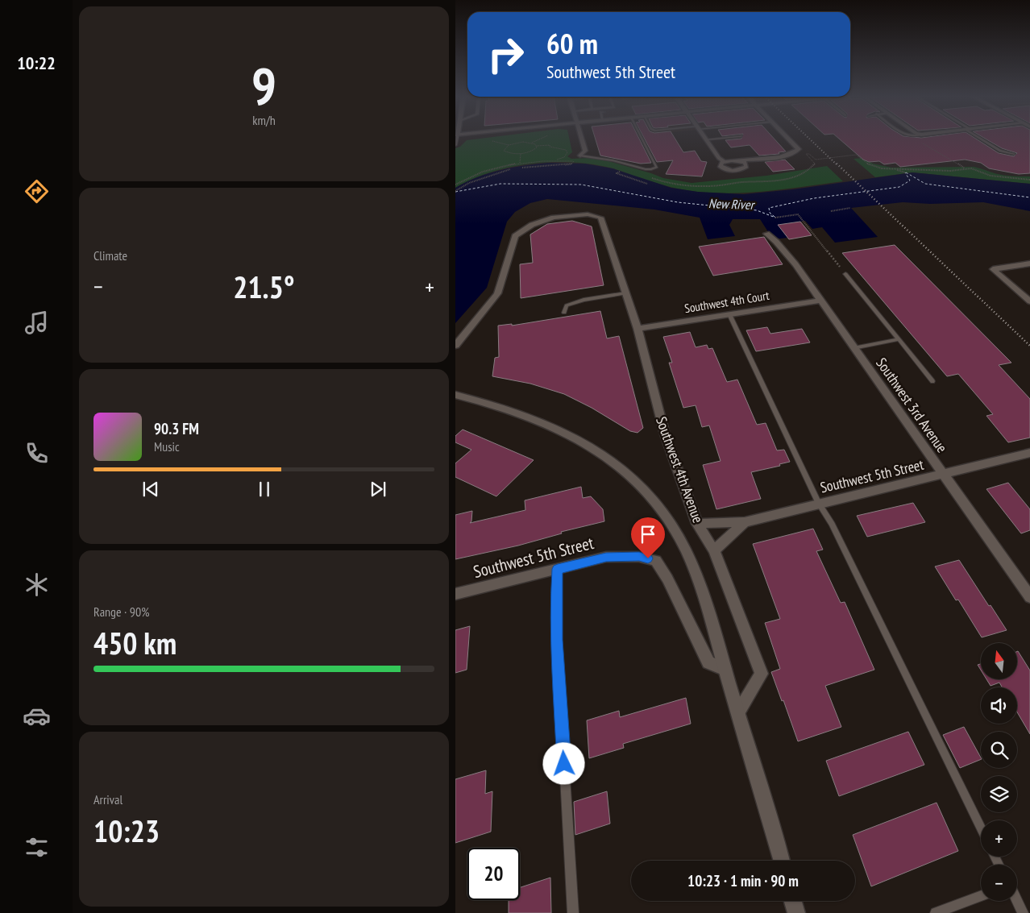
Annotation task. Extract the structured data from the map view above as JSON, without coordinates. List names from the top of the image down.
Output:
{
  "streets": {
    "street": [
      "Southwest 4th Court",
      "Southwest 3rd Avenue",
      "Southwest 4th Avenue",
      "Southwest 5th Street"
    ]
  },
  "crossings": [
    ["Southwest 4th Court", "Southwest 3rd Avenue"],
    ["Southwest 4th Court", "Southwest 4th Avenue"],
    ["Southwest 3rd Avenue", "Southwest 5th Street"],
    ["Southwest 4th Avenue", "Southwest 5th Street"]
  ],
  "water": ["New River"],
  "north": "top",
  "page": {
    "tabs": "10:22",
    "tile": [
      ["9", "km/h"],
      "Climate",
      ["Range · 90%", "450 km"],
      ["Arrival", "10:23"]
    ],
    "turn": ["60 m", "Southwest 5th Street"],
    "heat": ["−", "21.5°", "+"],
    "song": ["90.3 FM", "Music"],
    "map_buttons": ["+", "−"],
    "limit": "20",
    "trip": "10:23 · 1 min · 90 m"
  }
}
